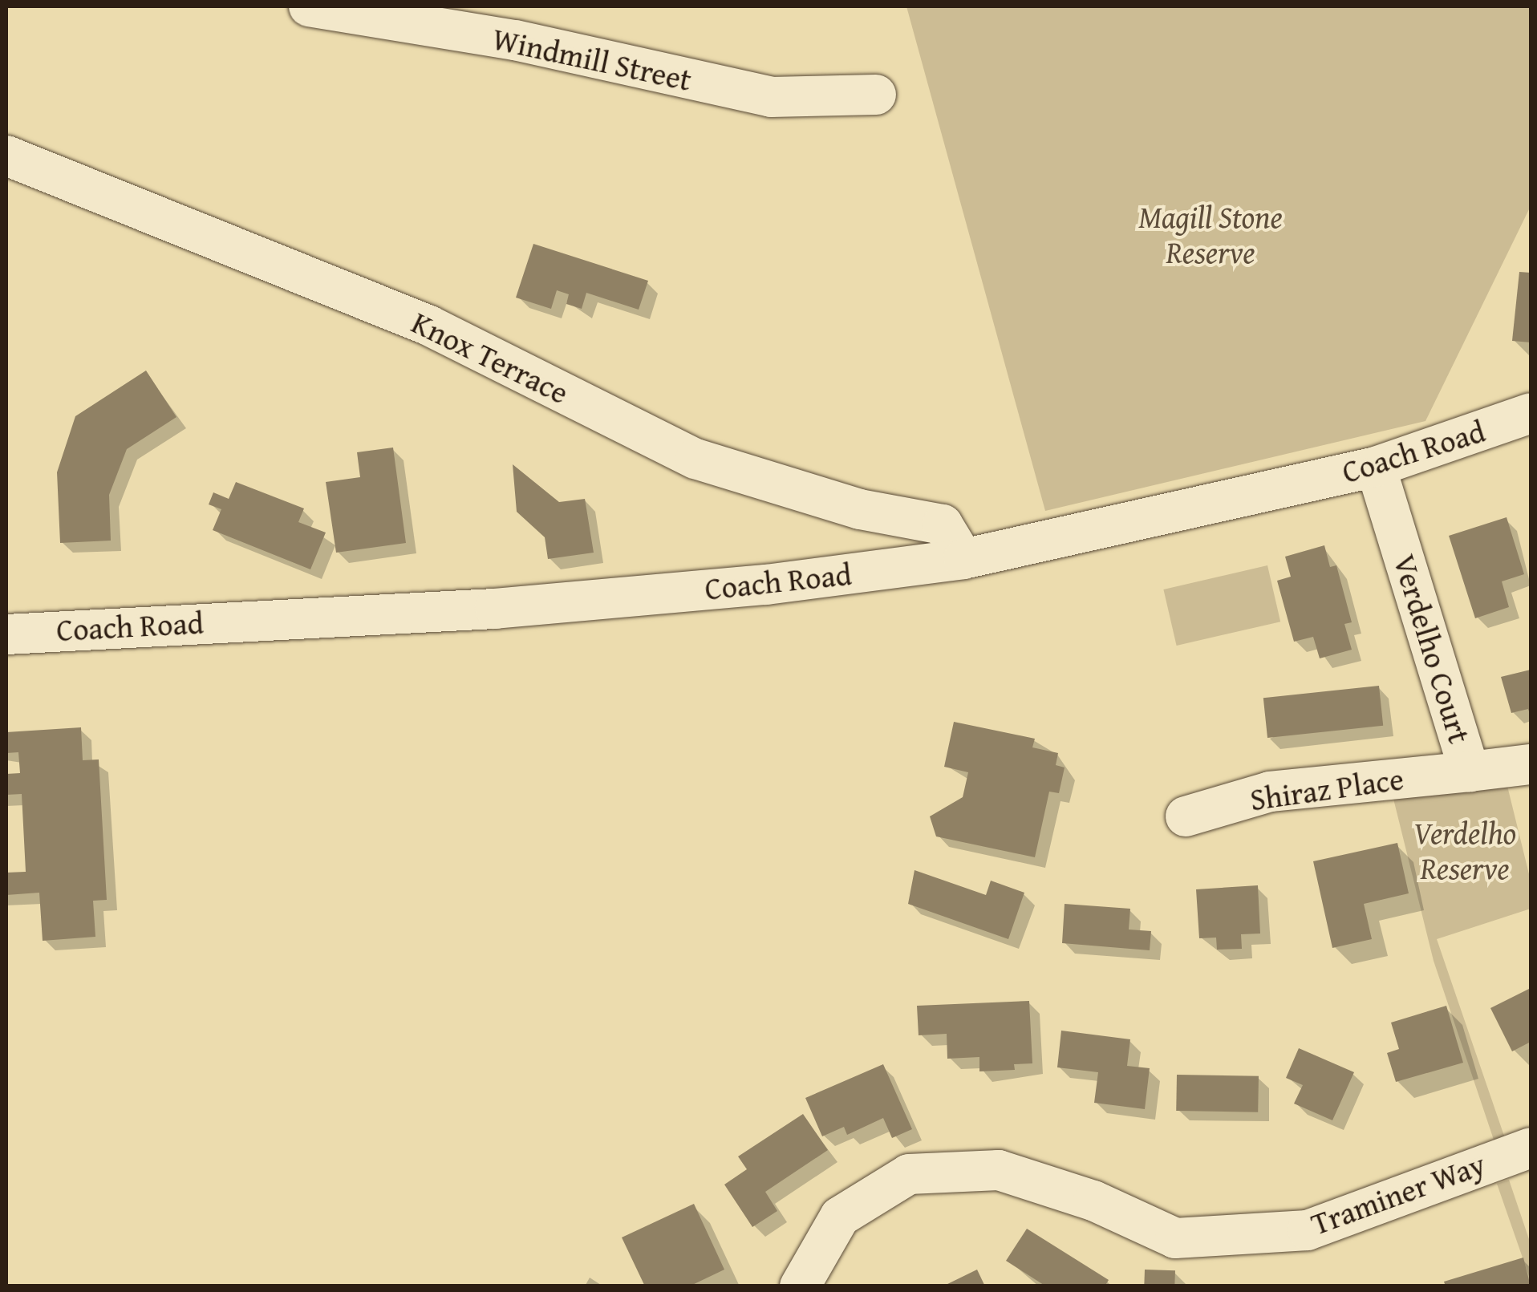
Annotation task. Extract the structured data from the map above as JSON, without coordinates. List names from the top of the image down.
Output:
{
  "streets": {
    "street": [
      "Windmill Street",
      "Knox Terrace",
      "Coach Road",
      "Verdelho Court",
      "Shiraz Place",
      "Traminer Way"
    ]
  },
  "crossings": [
    ["Knox Terrace", "Coach Road"],
    ["Coach Road", "Verdelho Court"],
    ["Verdelho Court", "Shiraz Place"]
  ],
  "parks": ["Magill Stone Reserve", "Verdelho Reserve"]
}
